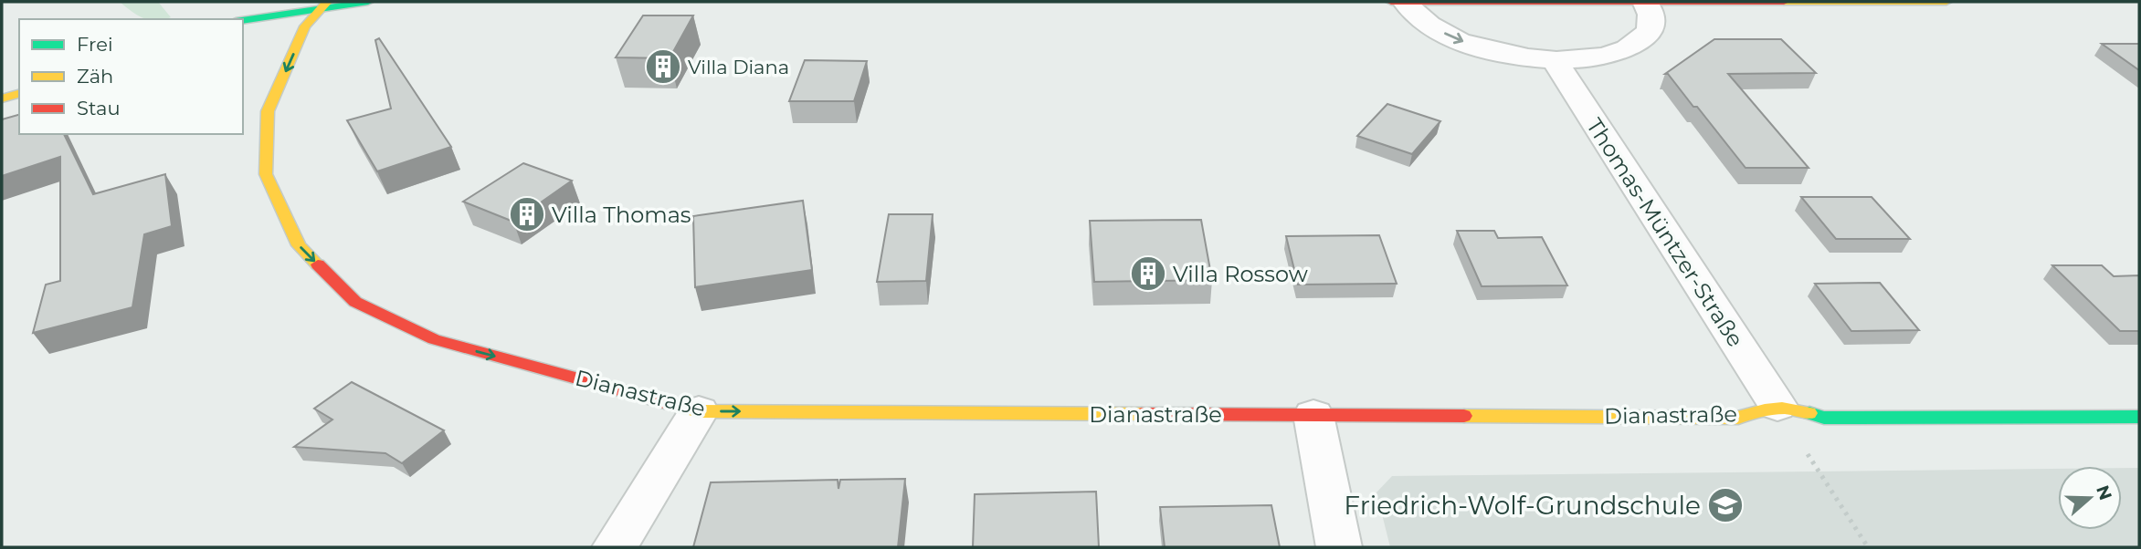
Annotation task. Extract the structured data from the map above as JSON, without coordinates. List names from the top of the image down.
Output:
{
  "streets": {
    "street": ["Thomas-Müntzer-Straße", "Dianastraße"]
  },
  "crossings": [
    ["Thomas-Müntzer-Straße", "Dianastraße"]
  ],
  "one_way": ["Dianastraße"],
  "places": {
    "building": ["Villa Diana", "Villa Thomas", "Villa Rossow"],
    "school or university": ["Friedrich-Wolf-Grundschule"]
  },
  "legend": ["Frei", "Zäh", "Stau"],
  "north": "right"
}
